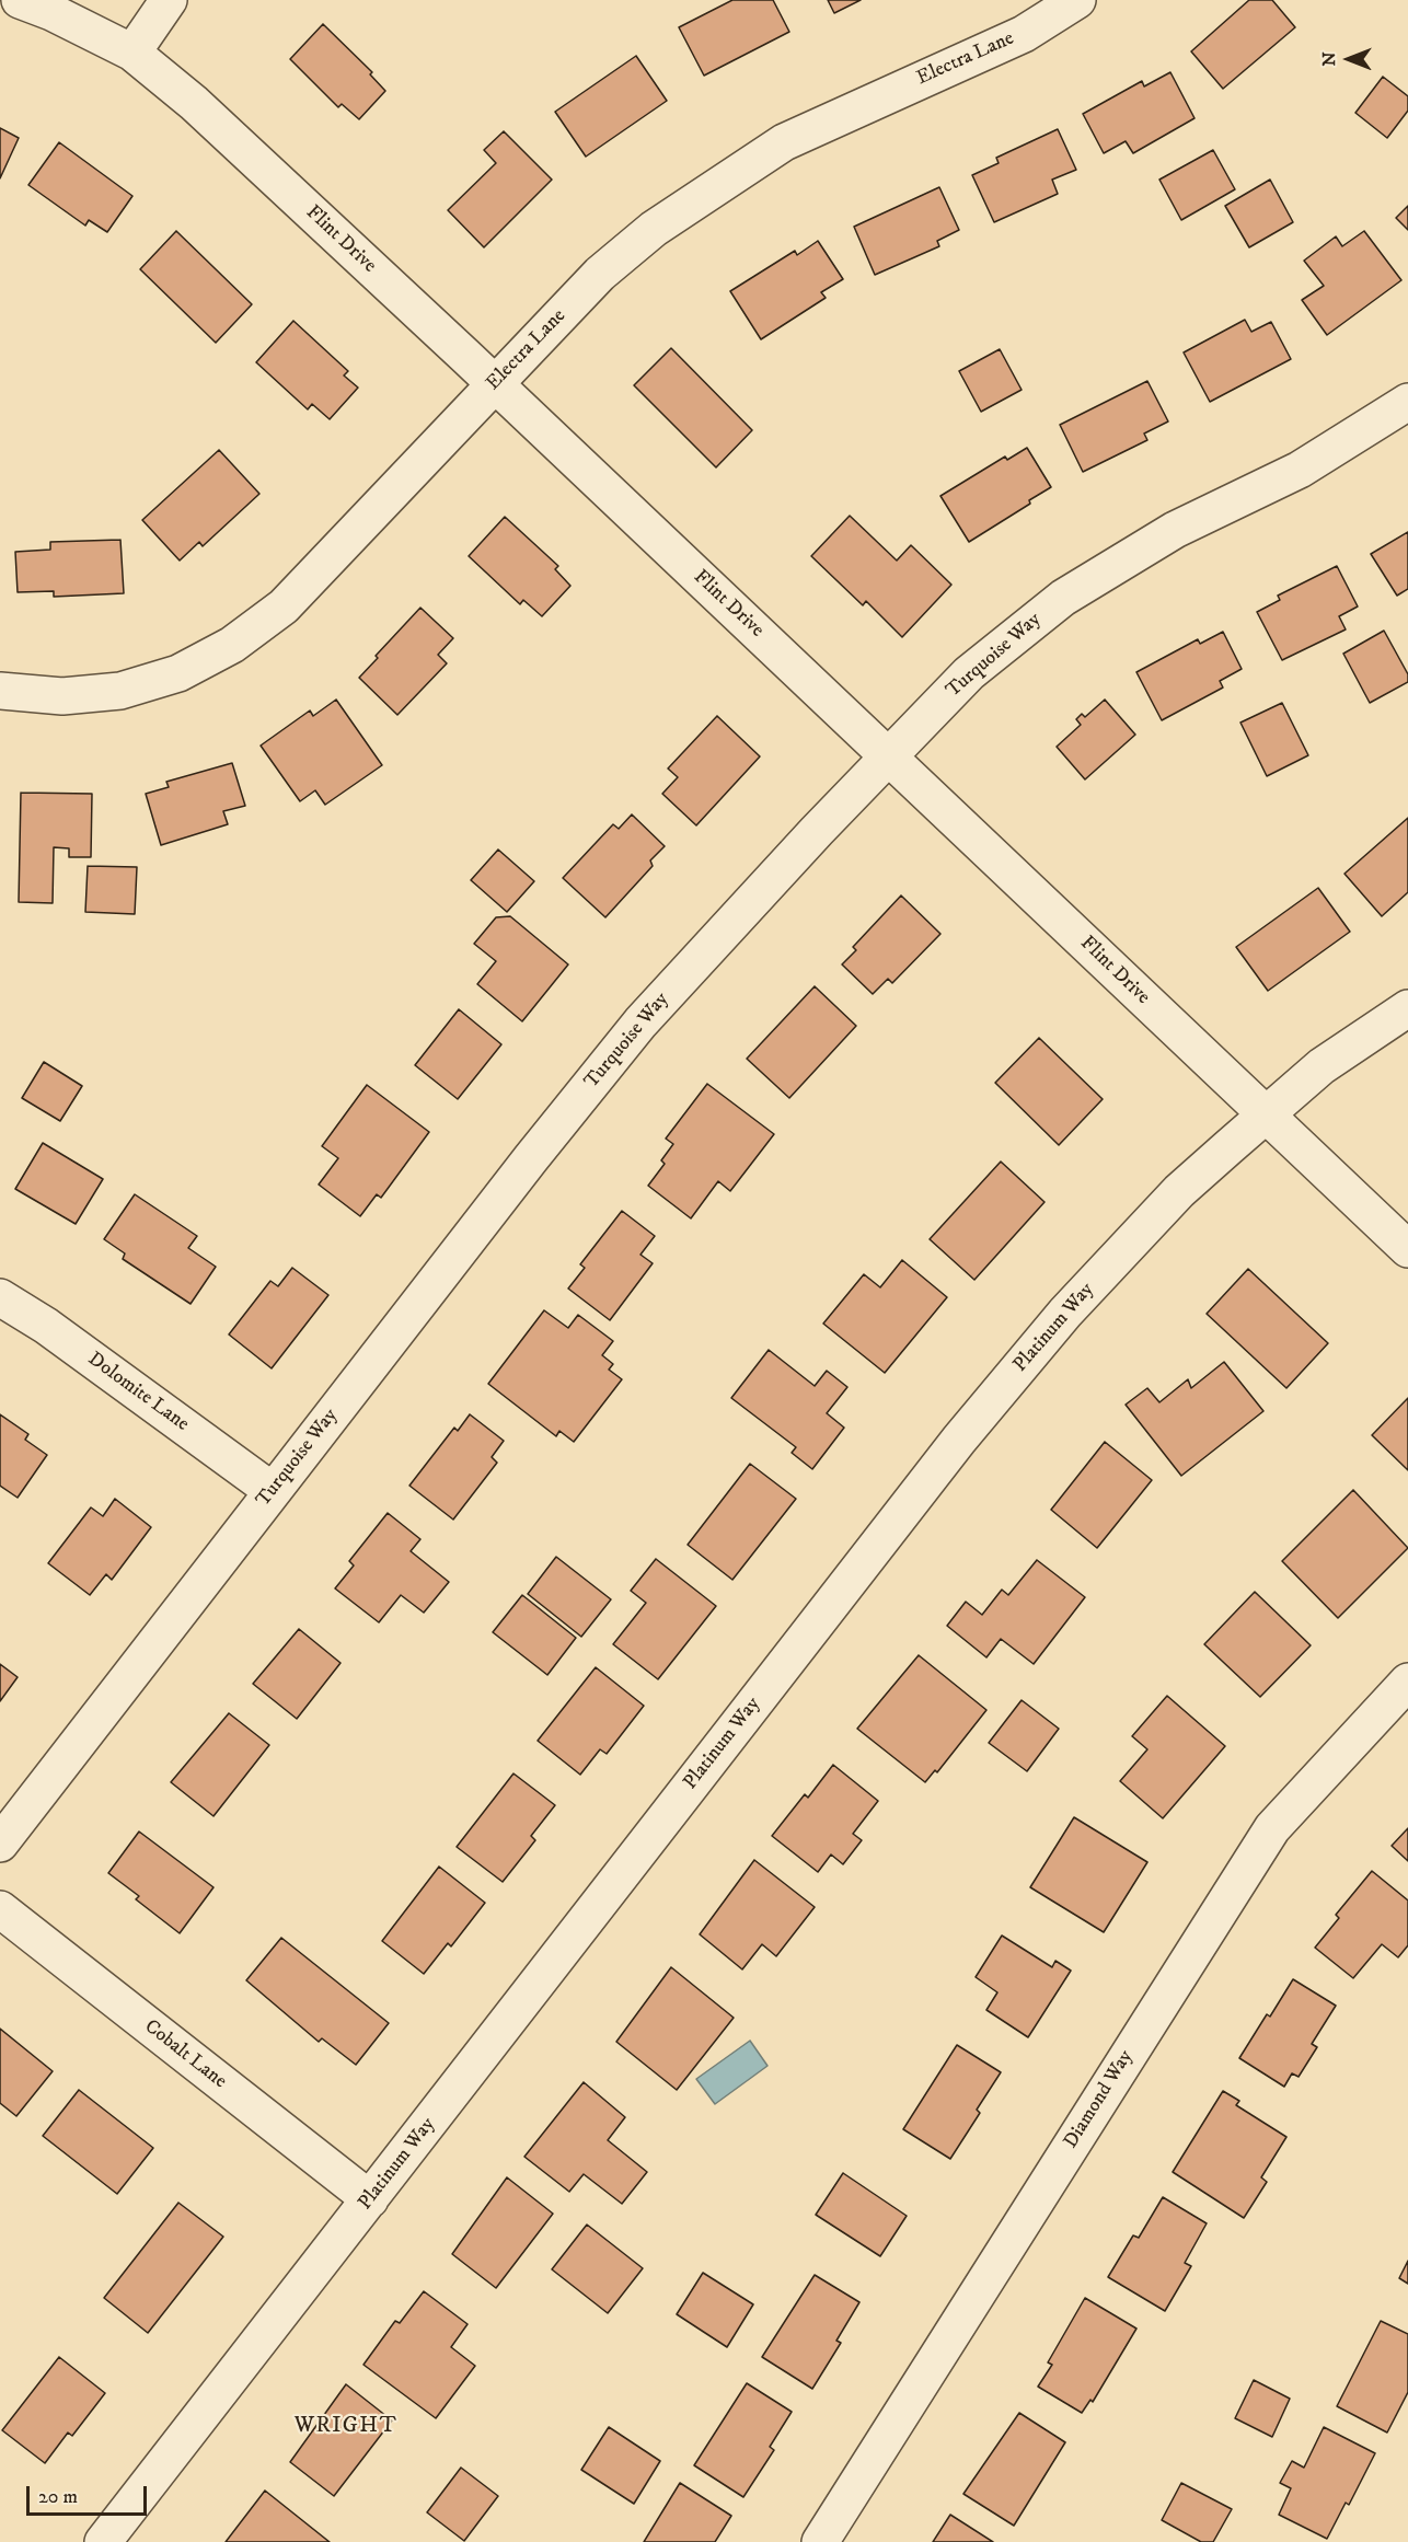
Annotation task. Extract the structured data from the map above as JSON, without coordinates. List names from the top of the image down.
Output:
{
  "streets": {
    "street": [
      "Electra Lane",
      "Flint Drive",
      "Turquoise Way",
      "Platinum Way",
      "Dolomite Lane",
      "Cobalt Lane",
      "Diamond Way"
    ]
  },
  "crossings": [
    ["Electra Lane", "Flint Drive"],
    ["Flint Drive", "Turquoise Way"],
    ["Flint Drive", "Platinum Way"],
    ["Turquoise Way", "Dolomite Lane"],
    ["Platinum Way", "Cobalt Lane"]
  ],
  "districts": ["WRIGHT"],
  "scale_bar": "20 m",
  "north": "left"
}
